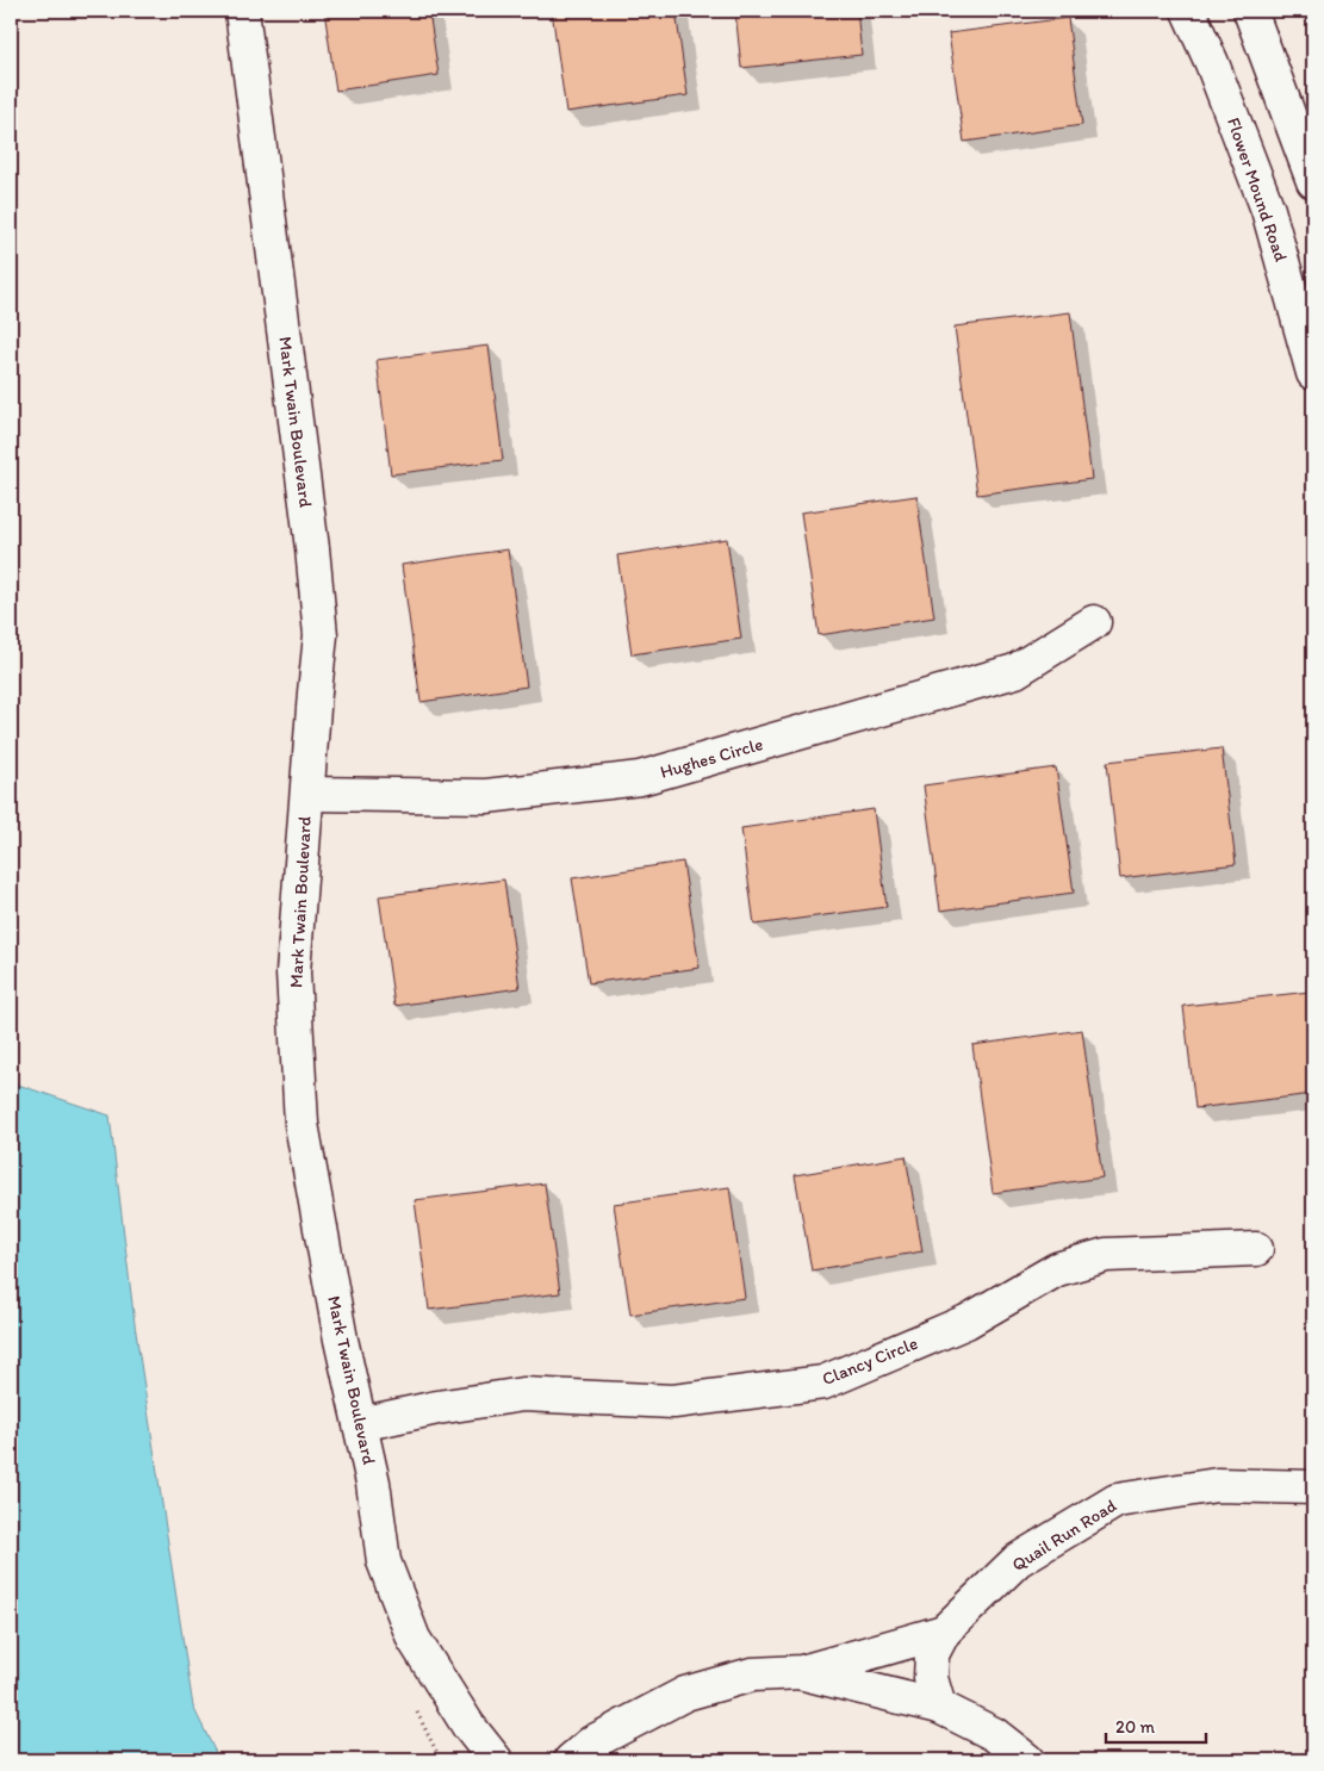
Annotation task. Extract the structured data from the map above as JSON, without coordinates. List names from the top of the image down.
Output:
{
  "streets": {
    "street": [
      "Flower Mound Road",
      "Mark Twain Boulevard",
      "Hughes Circle",
      "Clancy Circle",
      "Quail Run Road"
    ]
  },
  "crossings": [
    ["Mark Twain Boulevard", "Hughes Circle"],
    ["Mark Twain Boulevard", "Clancy Circle"]
  ],
  "scale_bar": "20 m"
}
